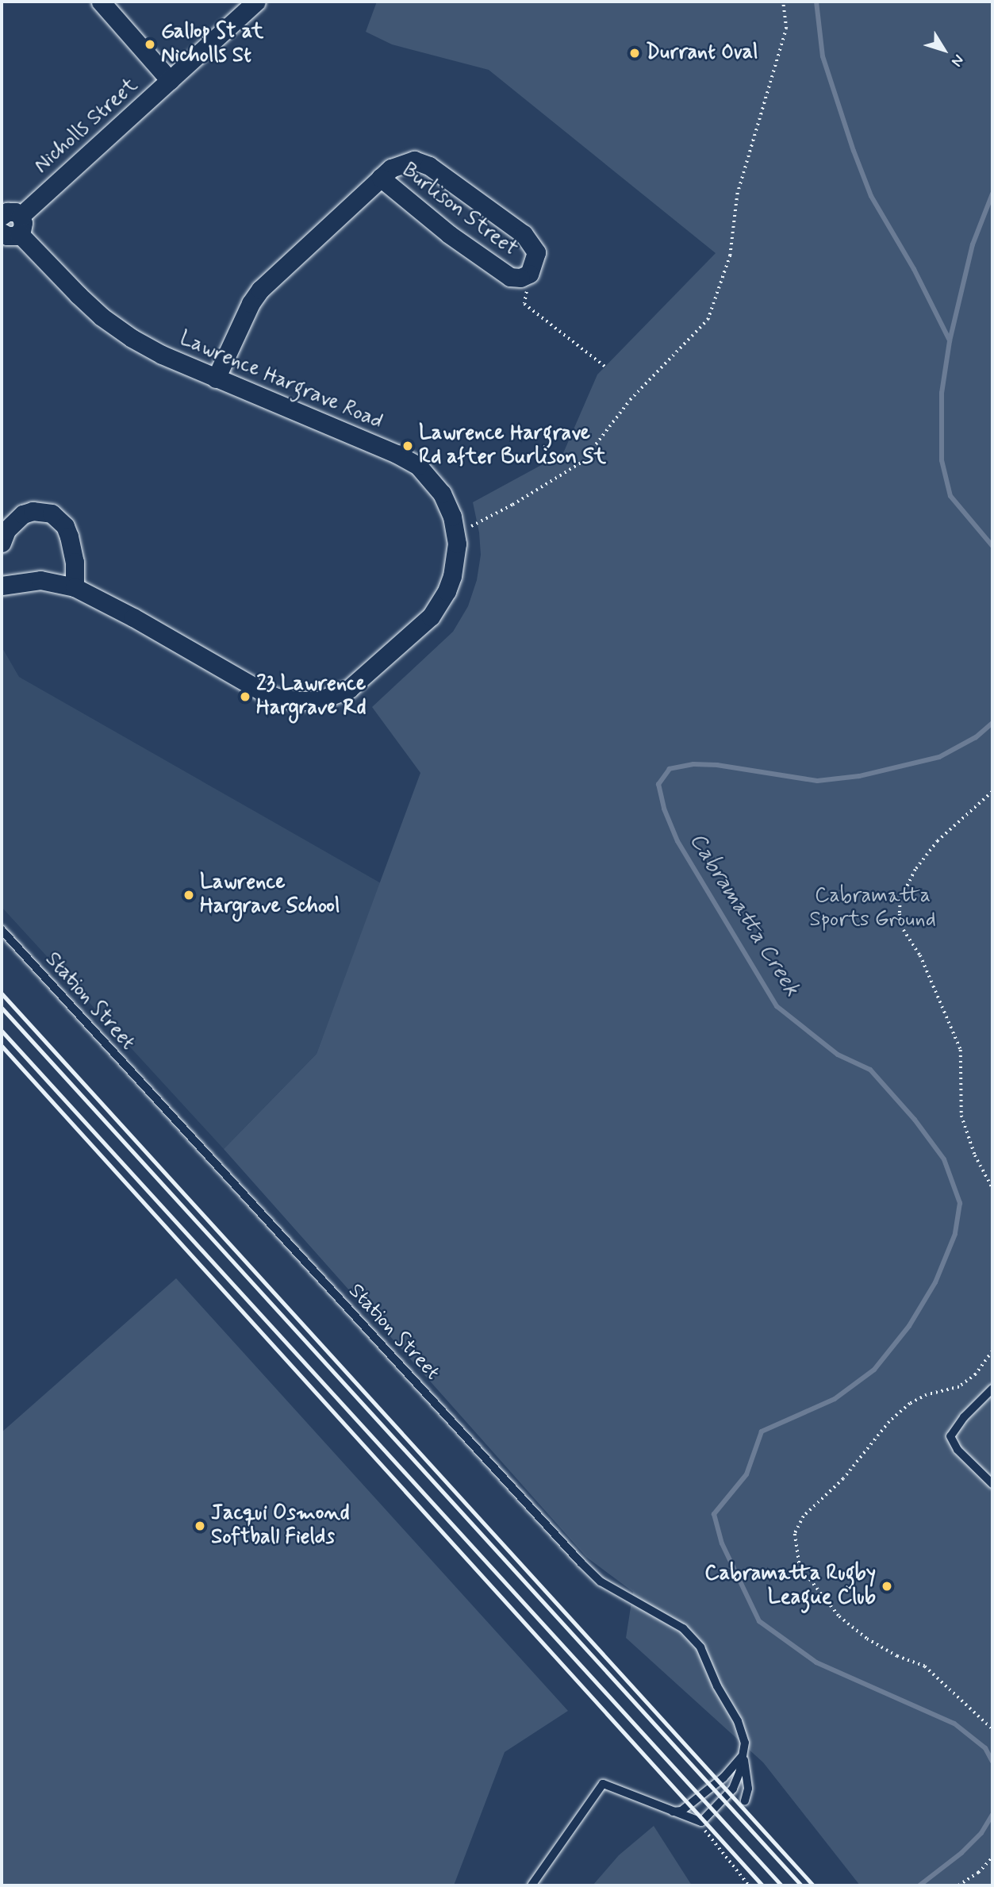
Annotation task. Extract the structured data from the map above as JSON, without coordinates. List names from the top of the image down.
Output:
{
  "streets": {
    "street": ["Nicholls Street", "Burlison Street", "Lawrence Hargrave Road"],
    "lane": ["Station Street"]
  },
  "crossings": [
    ["Nicholls Street", "Lawrence Hargrave Road"],
    ["Burlison Street", "Lawrence Hargrave Road"]
  ],
  "water": ["Cabramatta Creek"],
  "parks": ["Cabramatta Sports Ground"],
  "places": [
    "Gallop St at Nicholls St",
    "Durrant Oval",
    "Lawrence Hargrave Rd after Burlison St",
    "23 Lawrence Hargrave Rd",
    "Lawrence Hargrave School",
    "Jacqui Osmond Softball Fields",
    "Cabramatta Rugby League Club"
  ],
  "north": "bottom right"
}
